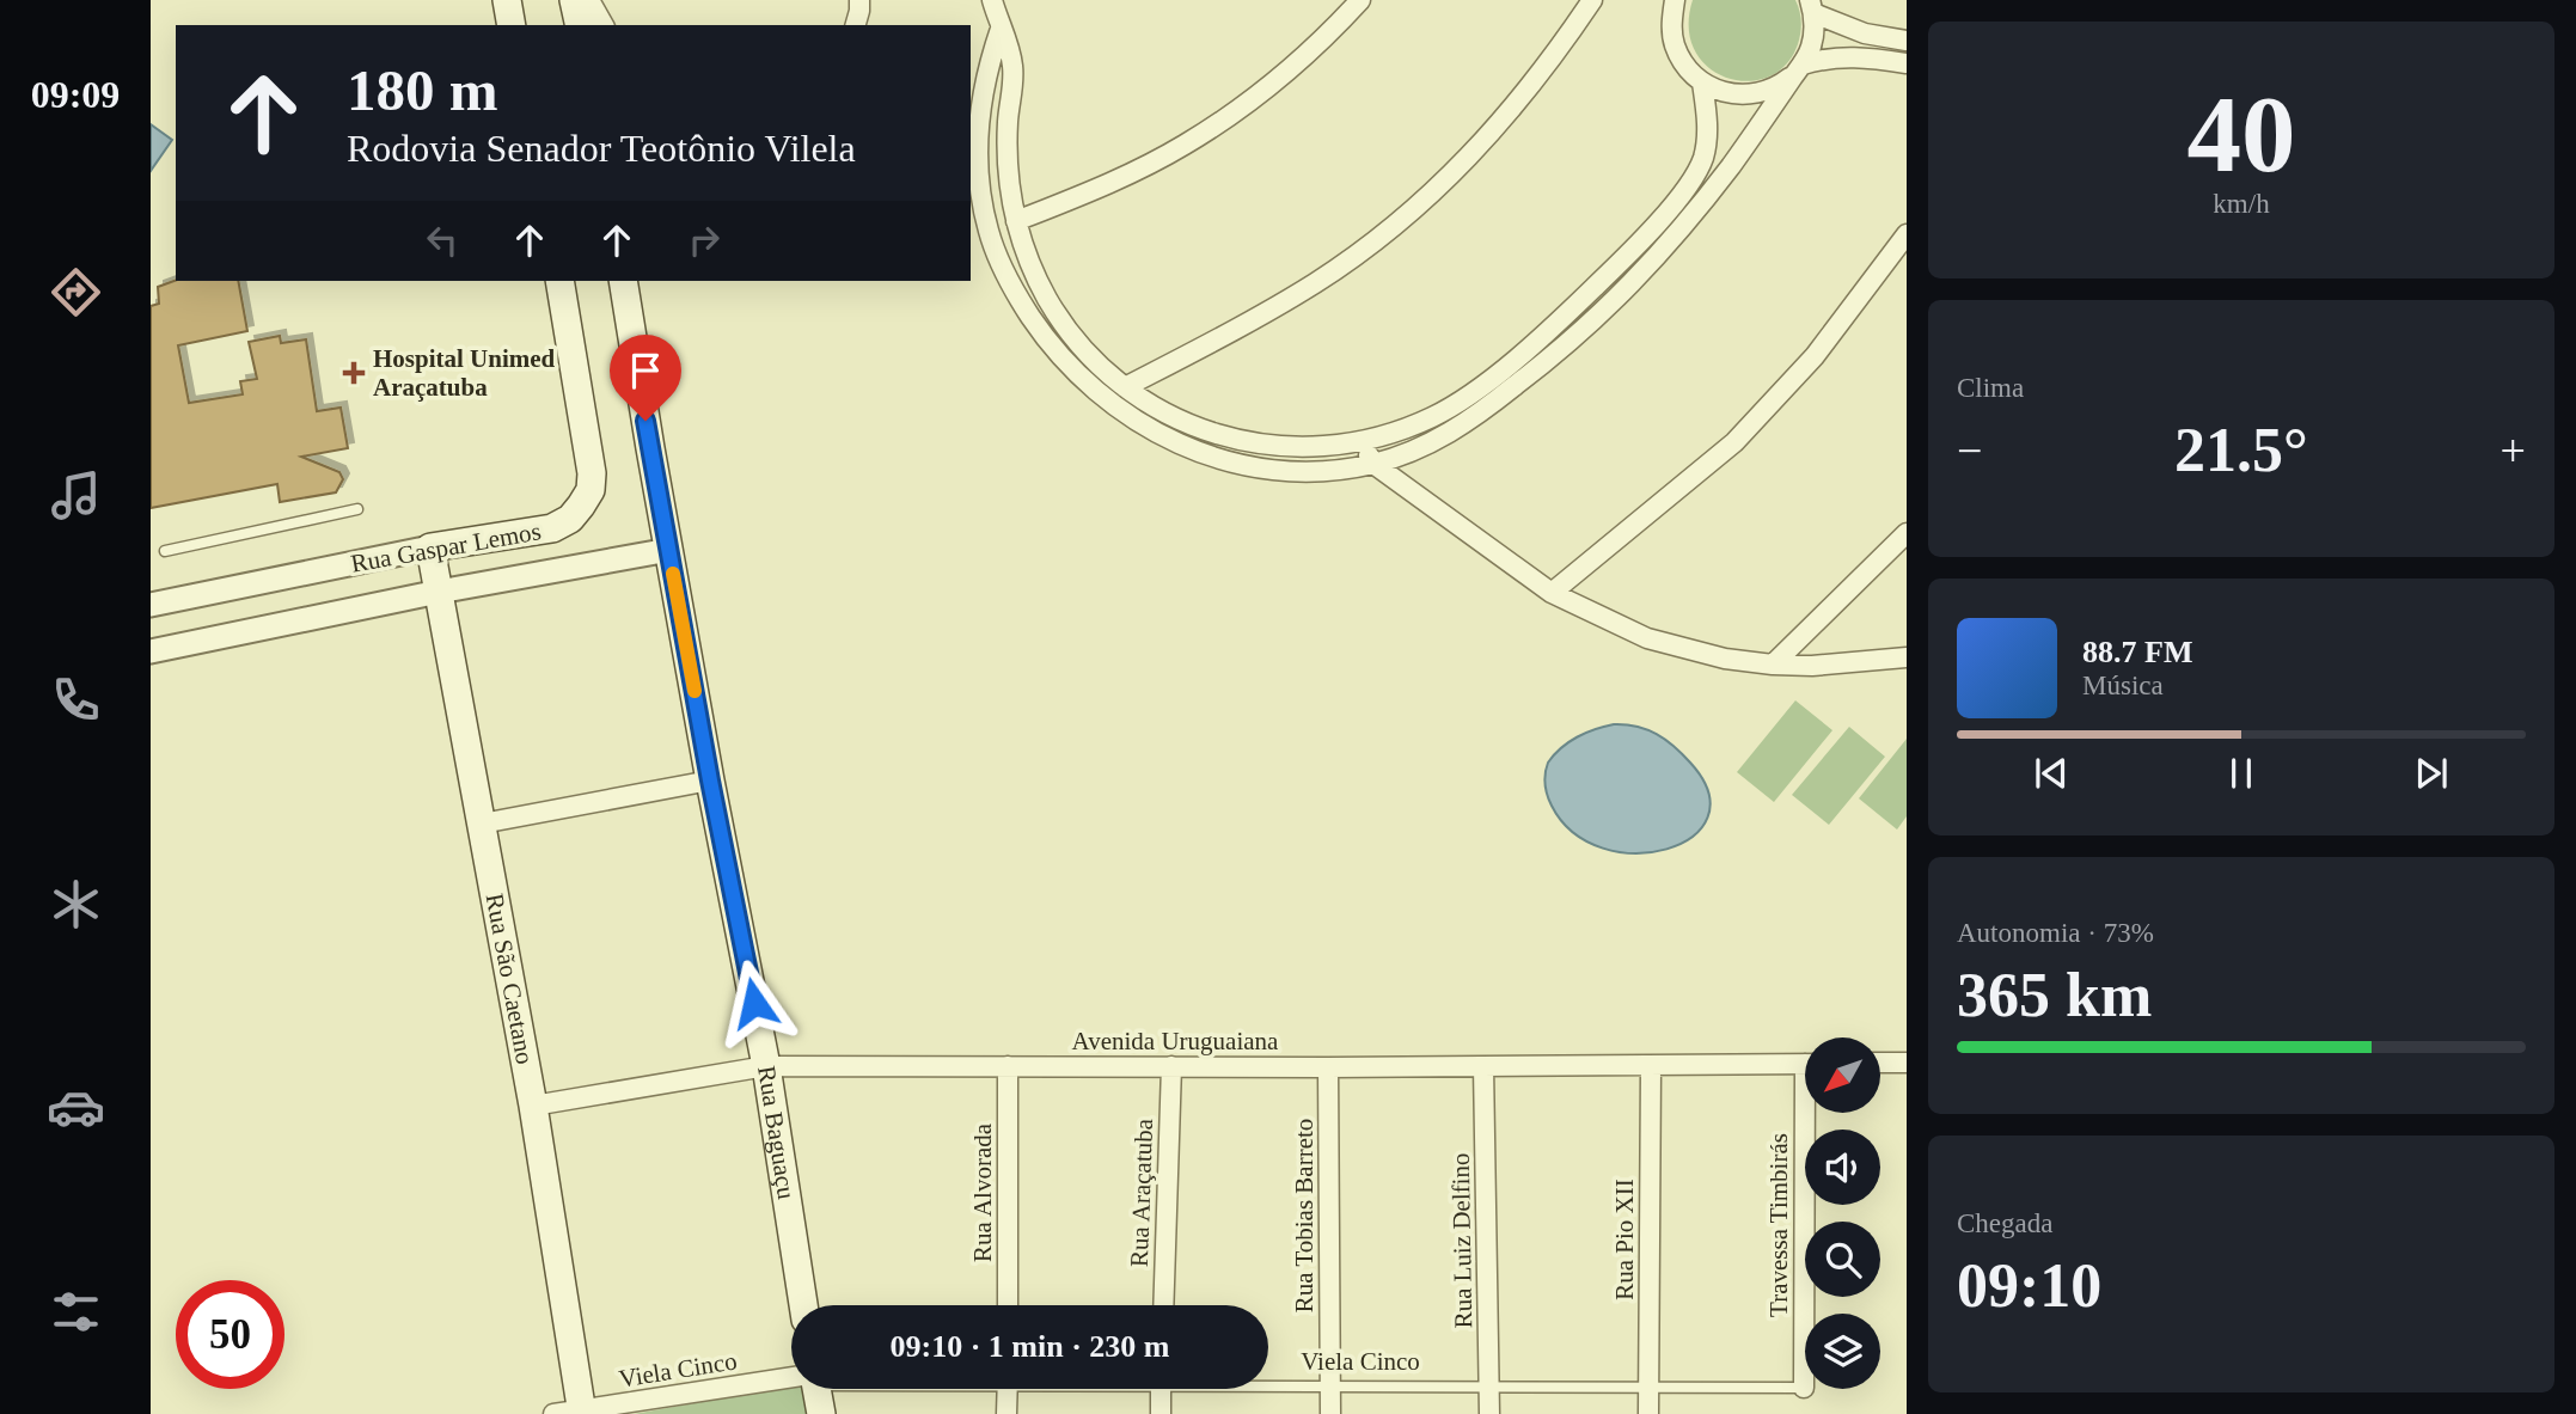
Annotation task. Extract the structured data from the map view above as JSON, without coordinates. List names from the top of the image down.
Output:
{
  "streets": {
    "main road": ["Rua Gaspar Lemos", "Rua São Caetano", "Rua Baguaçu"],
    "street": [
      "Avenida Uruguaiana",
      "Rua Alvorada",
      "Rua Araçatuba",
      "Rua Tobias Barreto",
      "Travessa Timbirás",
      "Rua Pio XII",
      "Rua Luiz Delfino",
      "Viela Cinco"
    ]
  },
  "crossings": [
    ["Rua Gaspar Lemos", "Rua São Caetano"],
    ["Rua Gaspar Lemos", "Rua Baguaçu"],
    ["Rua São Caetano", "Avenida Uruguaiana"],
    ["Rua São Caetano", "Viela Cinco"],
    ["Avenida Uruguaiana", "Rua Baguaçu"],
    ["Avenida Uruguaiana", "Rua Alvorada"],
    ["Avenida Uruguaiana", "Rua Araçatuba"],
    ["Avenida Uruguaiana", "Rua Tobias Barreto"],
    ["Avenida Uruguaiana", "Rua Pio XII"],
    ["Avenida Uruguaiana", "Rua Luiz Delfino"],
    ["Rua Tobias Barreto", "Viela Cinco"],
    ["Travessa Timbirás", "Viela Cinco"],
    ["Rua Pio XII", "Viela Cinco"],
    ["Rua Luiz Delfino", "Viela Cinco"]
  ],
  "places": {
    "health": ["Hospital Unimed Araçatuba"]
  },
  "north": "bottom left",
  "page": {
    "tabs": "09:09",
    "tile": [
      ["40", "km/h"],
      "Clima",
      ["Autonomia · 73%", "365 km"],
      ["Chegada", "09:10"]
    ],
    "turn": ["180 m", "Rodovia Senador Teotônio Vilela"],
    "heat": ["−", "21.5°", "+"],
    "song": ["88.7 FM", "Música"],
    "limit": "50",
    "trip": "09:10 · 1 min · 230 m"
  }
}
